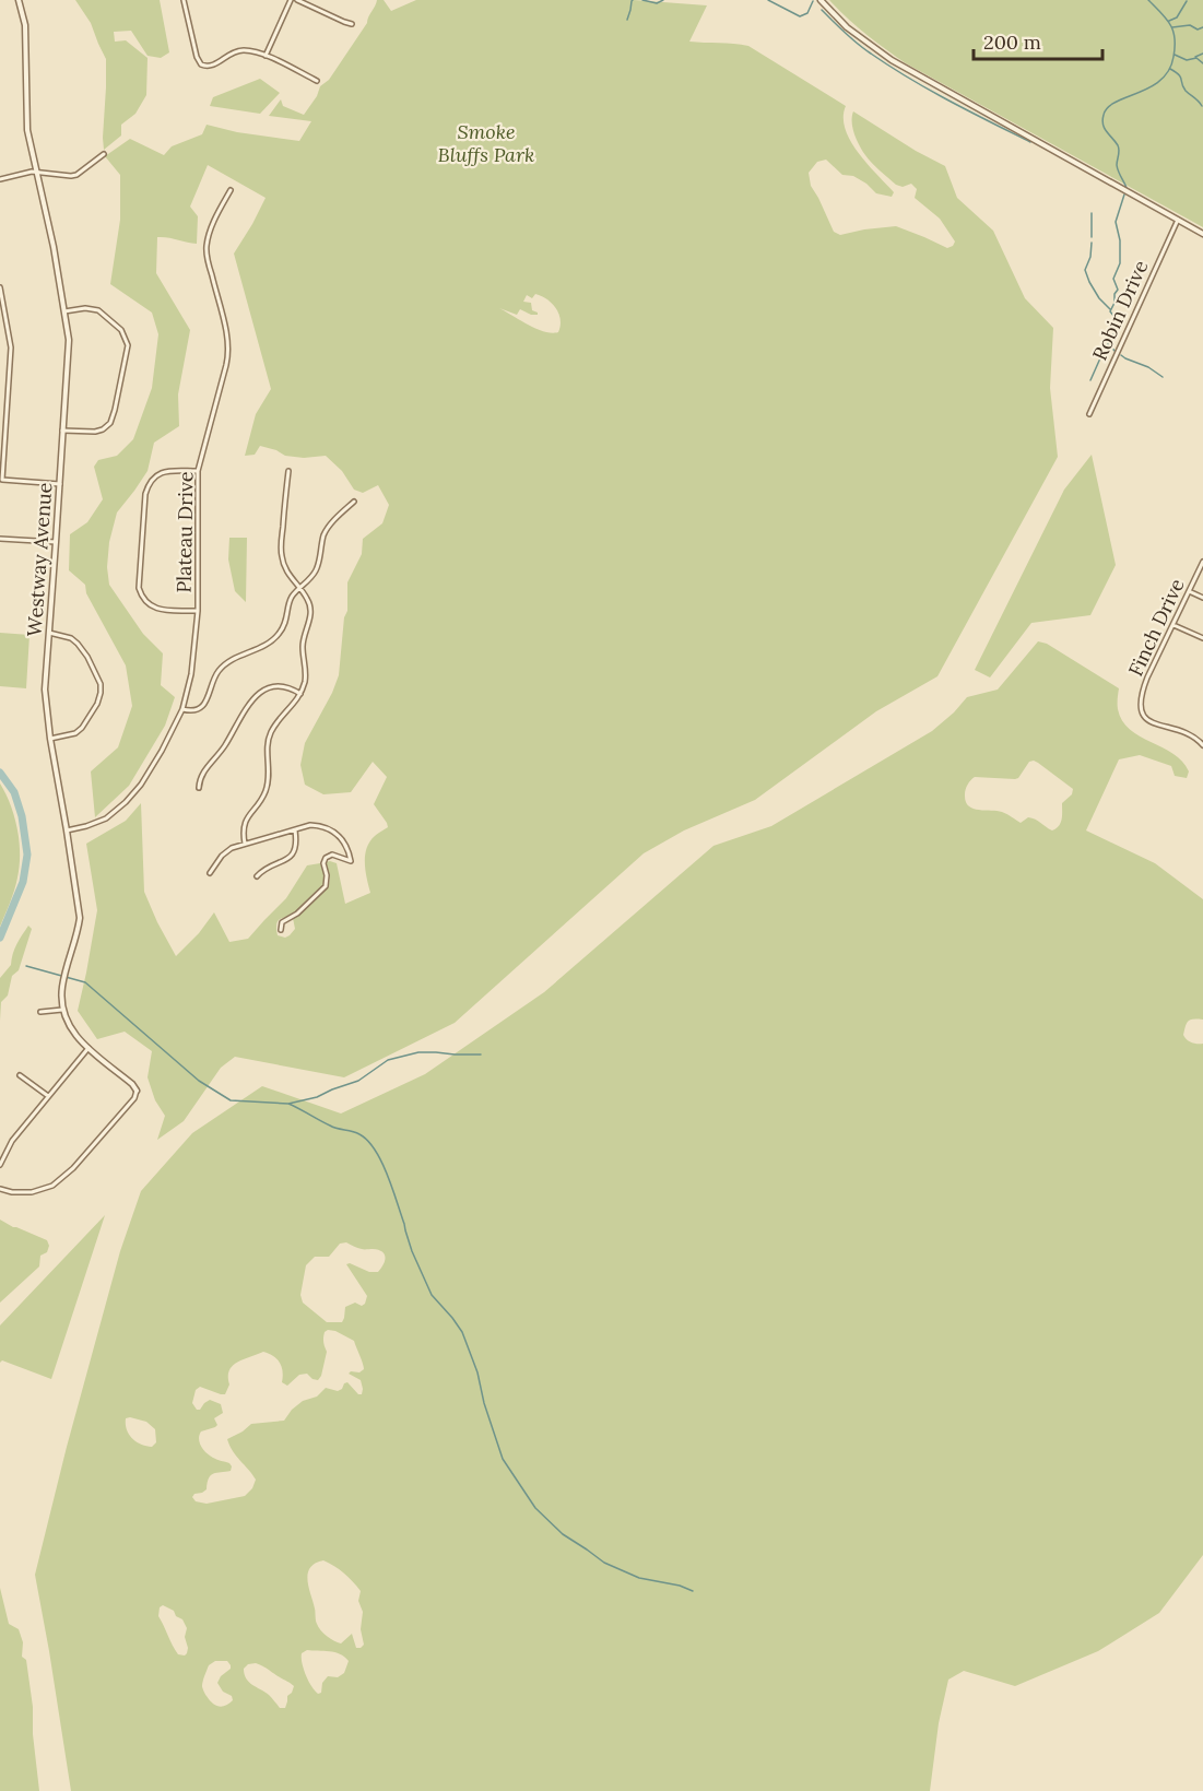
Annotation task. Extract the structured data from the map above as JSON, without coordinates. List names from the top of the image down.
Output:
{
  "streets": {
    "street": [
      "Robin Drive",
      "Plateau Drive",
      "Westway Avenue",
      "Finch Drive"
    ]
  },
  "crossings": [
    ["Plateau Drive", "Westway Avenue"]
  ],
  "parks": ["Smoke Bluffs Park"],
  "scale_bar": "200 m"
}
